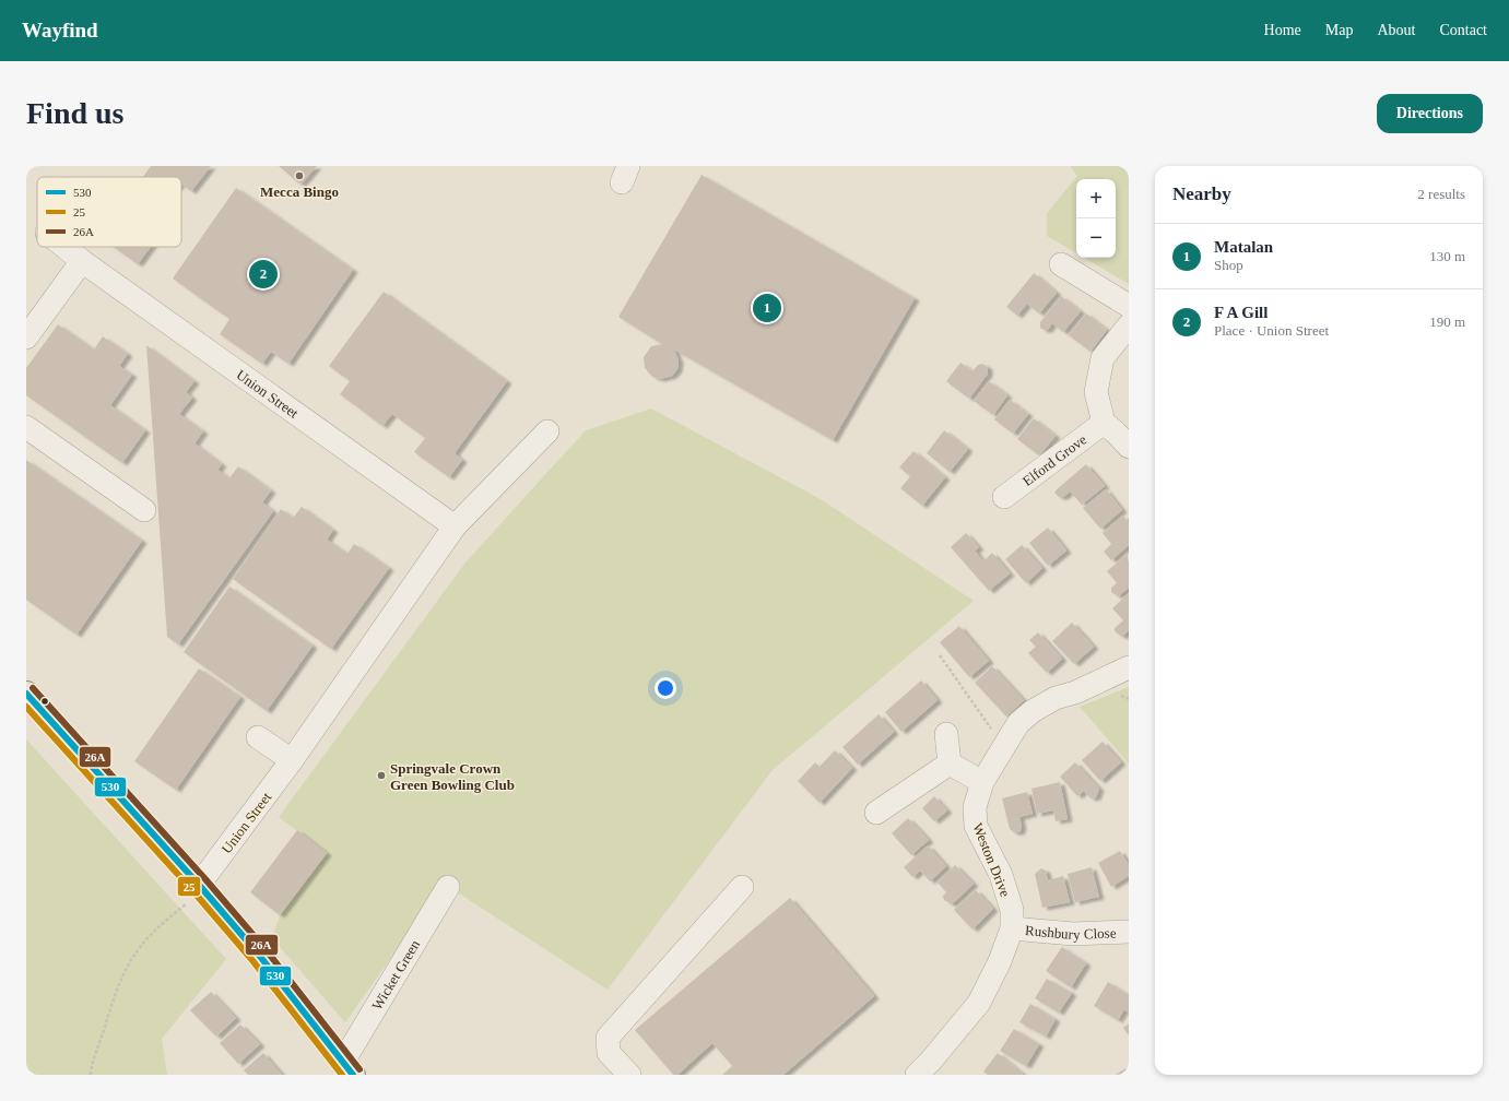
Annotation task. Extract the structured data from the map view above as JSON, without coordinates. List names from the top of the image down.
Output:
{
  "streets": {
    "street": [
      "Union Street",
      "Elford Grove",
      "Weston Drive",
      "Rushbury Close",
      "Wicket Green"
    ]
  },
  "crossings": [
    ["Weston Drive", "Rushbury Close"]
  ],
  "places": ["Mecca Bingo", "Springvale Crown Green Bowling Club"],
  "lines": ["transit line 26A", "transit line 530", "transit line 25"],
  "legend": ["530", "25", "26A"],
  "page": {
    "header": "Wayfind",
    "nav": [
      "Home",
      "Map",
      "About",
      "Contact"
    ],
    "buttons": "Directions",
    "title": "Find us",
    "heading": ["Nearby", "2 results"],
    "map_buttons": ["+", "−"],
    "list": [
      {
        "mark": "1",
        "name": "Matalan",
        "note": "Shop",
        "value": "130 m"
      },
      {
        "mark": "2",
        "name": "F A Gill",
        "note": "Place · Union Street",
        "value": "190 m"
      }
    ],
    "pins": ["2", "1"]
  }
}
